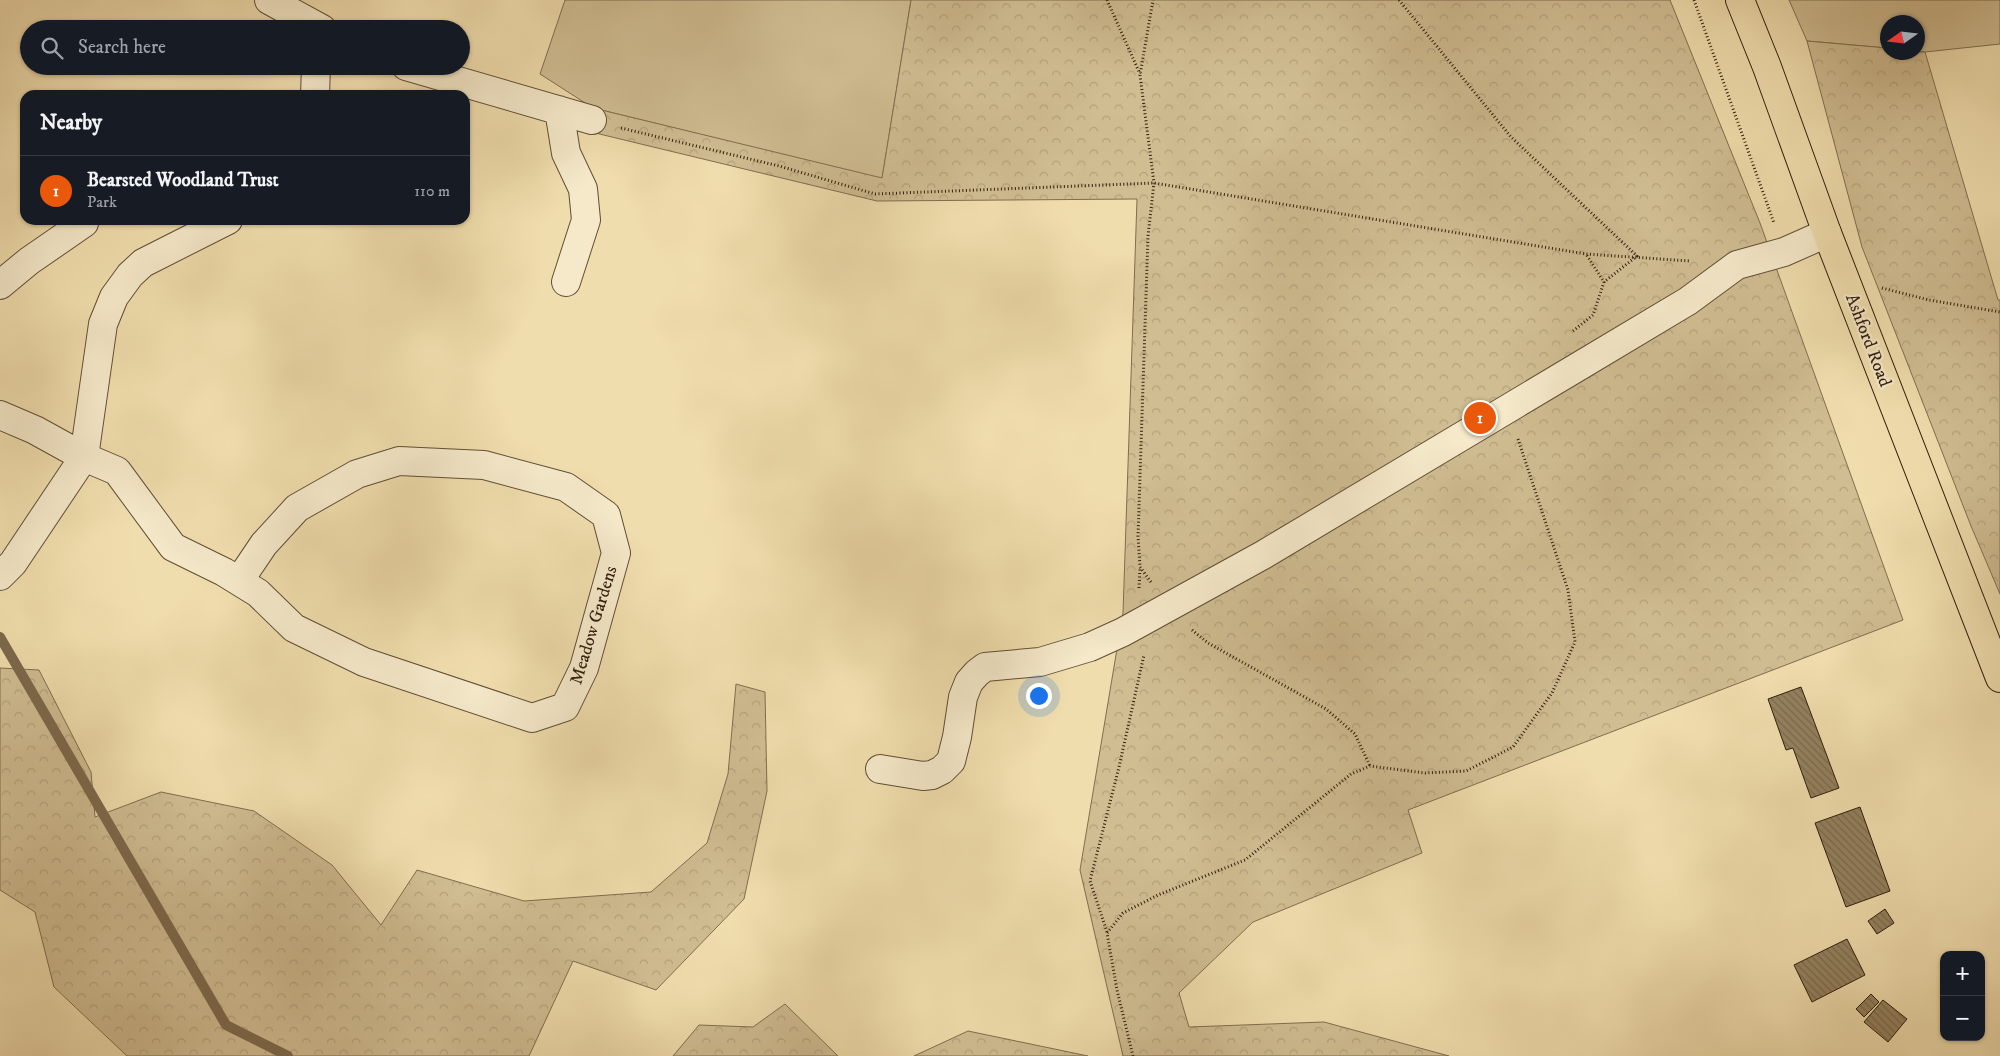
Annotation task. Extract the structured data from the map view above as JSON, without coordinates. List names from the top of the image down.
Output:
{
  "streets": {
    "main road": ["Ashford Road"],
    "street": ["Meadow Gardens"]
  },
  "north": "left",
  "page": {
    "search": "Search here",
    "heading": "Nearby",
    "list": [
      {
        "mark": "1",
        "name": "Bearsted Woodland Trust",
        "note": "Park",
        "value": "110 m"
      }
    ],
    "pins": "1",
    "map_buttons": ["+", "−"]
  }
}
